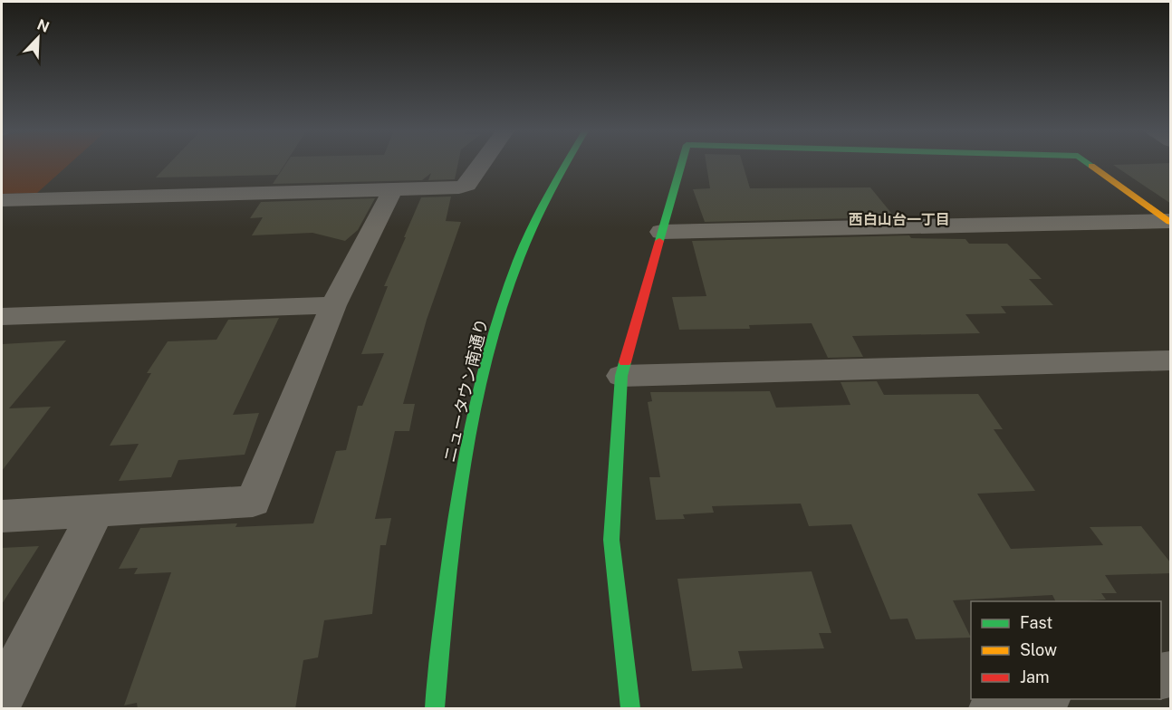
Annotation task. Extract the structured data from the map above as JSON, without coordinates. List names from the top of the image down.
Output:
{
  "streets": {
    "street": ["ニュータウン南通り"]
  },
  "districts": ["西白山台一丁目"],
  "legend": ["Fast", "Slow", "Jam"],
  "north": "top right"
}
